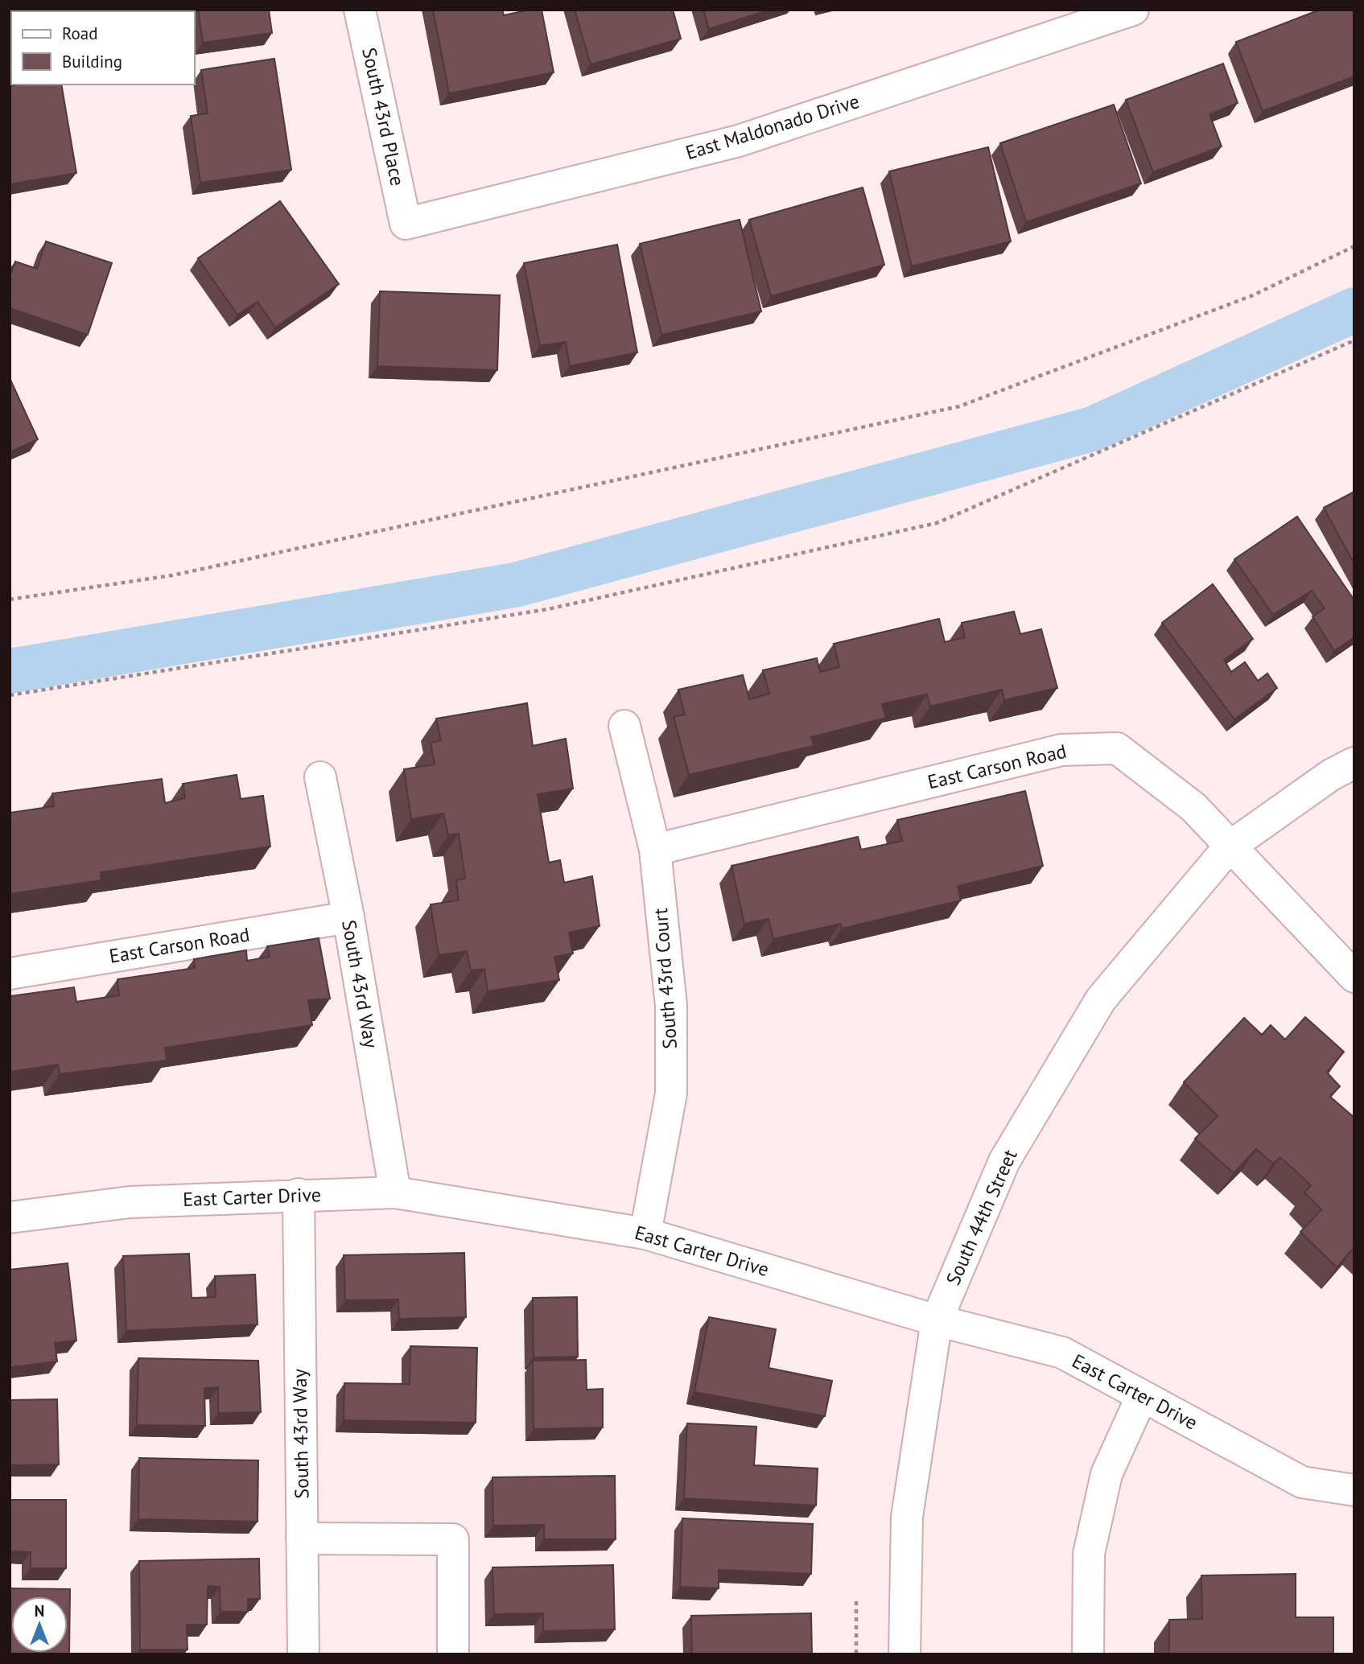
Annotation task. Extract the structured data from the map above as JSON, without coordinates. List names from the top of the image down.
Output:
{
  "streets": {
    "street": [
      "South 43rd Place",
      "East Maldonado Drive",
      "East Carson Road",
      "South 43rd Court",
      "South 43rd Way",
      "East Carter Drive",
      "South 44th Street"
    ]
  },
  "crossings": [
    ["South 43rd Place", "East Maldonado Drive"],
    ["East Carson Road", "South 43rd Court"],
    ["East Carson Road", "South 43rd Way"],
    ["East Carson Road", "South 44th Street"],
    ["South 43rd Court", "East Carter Drive"],
    ["South 43rd Way", "East Carter Drive"],
    ["East Carter Drive", "South 44th Street"]
  ],
  "legend": ["Road", "Building"],
  "north": "top"
}
